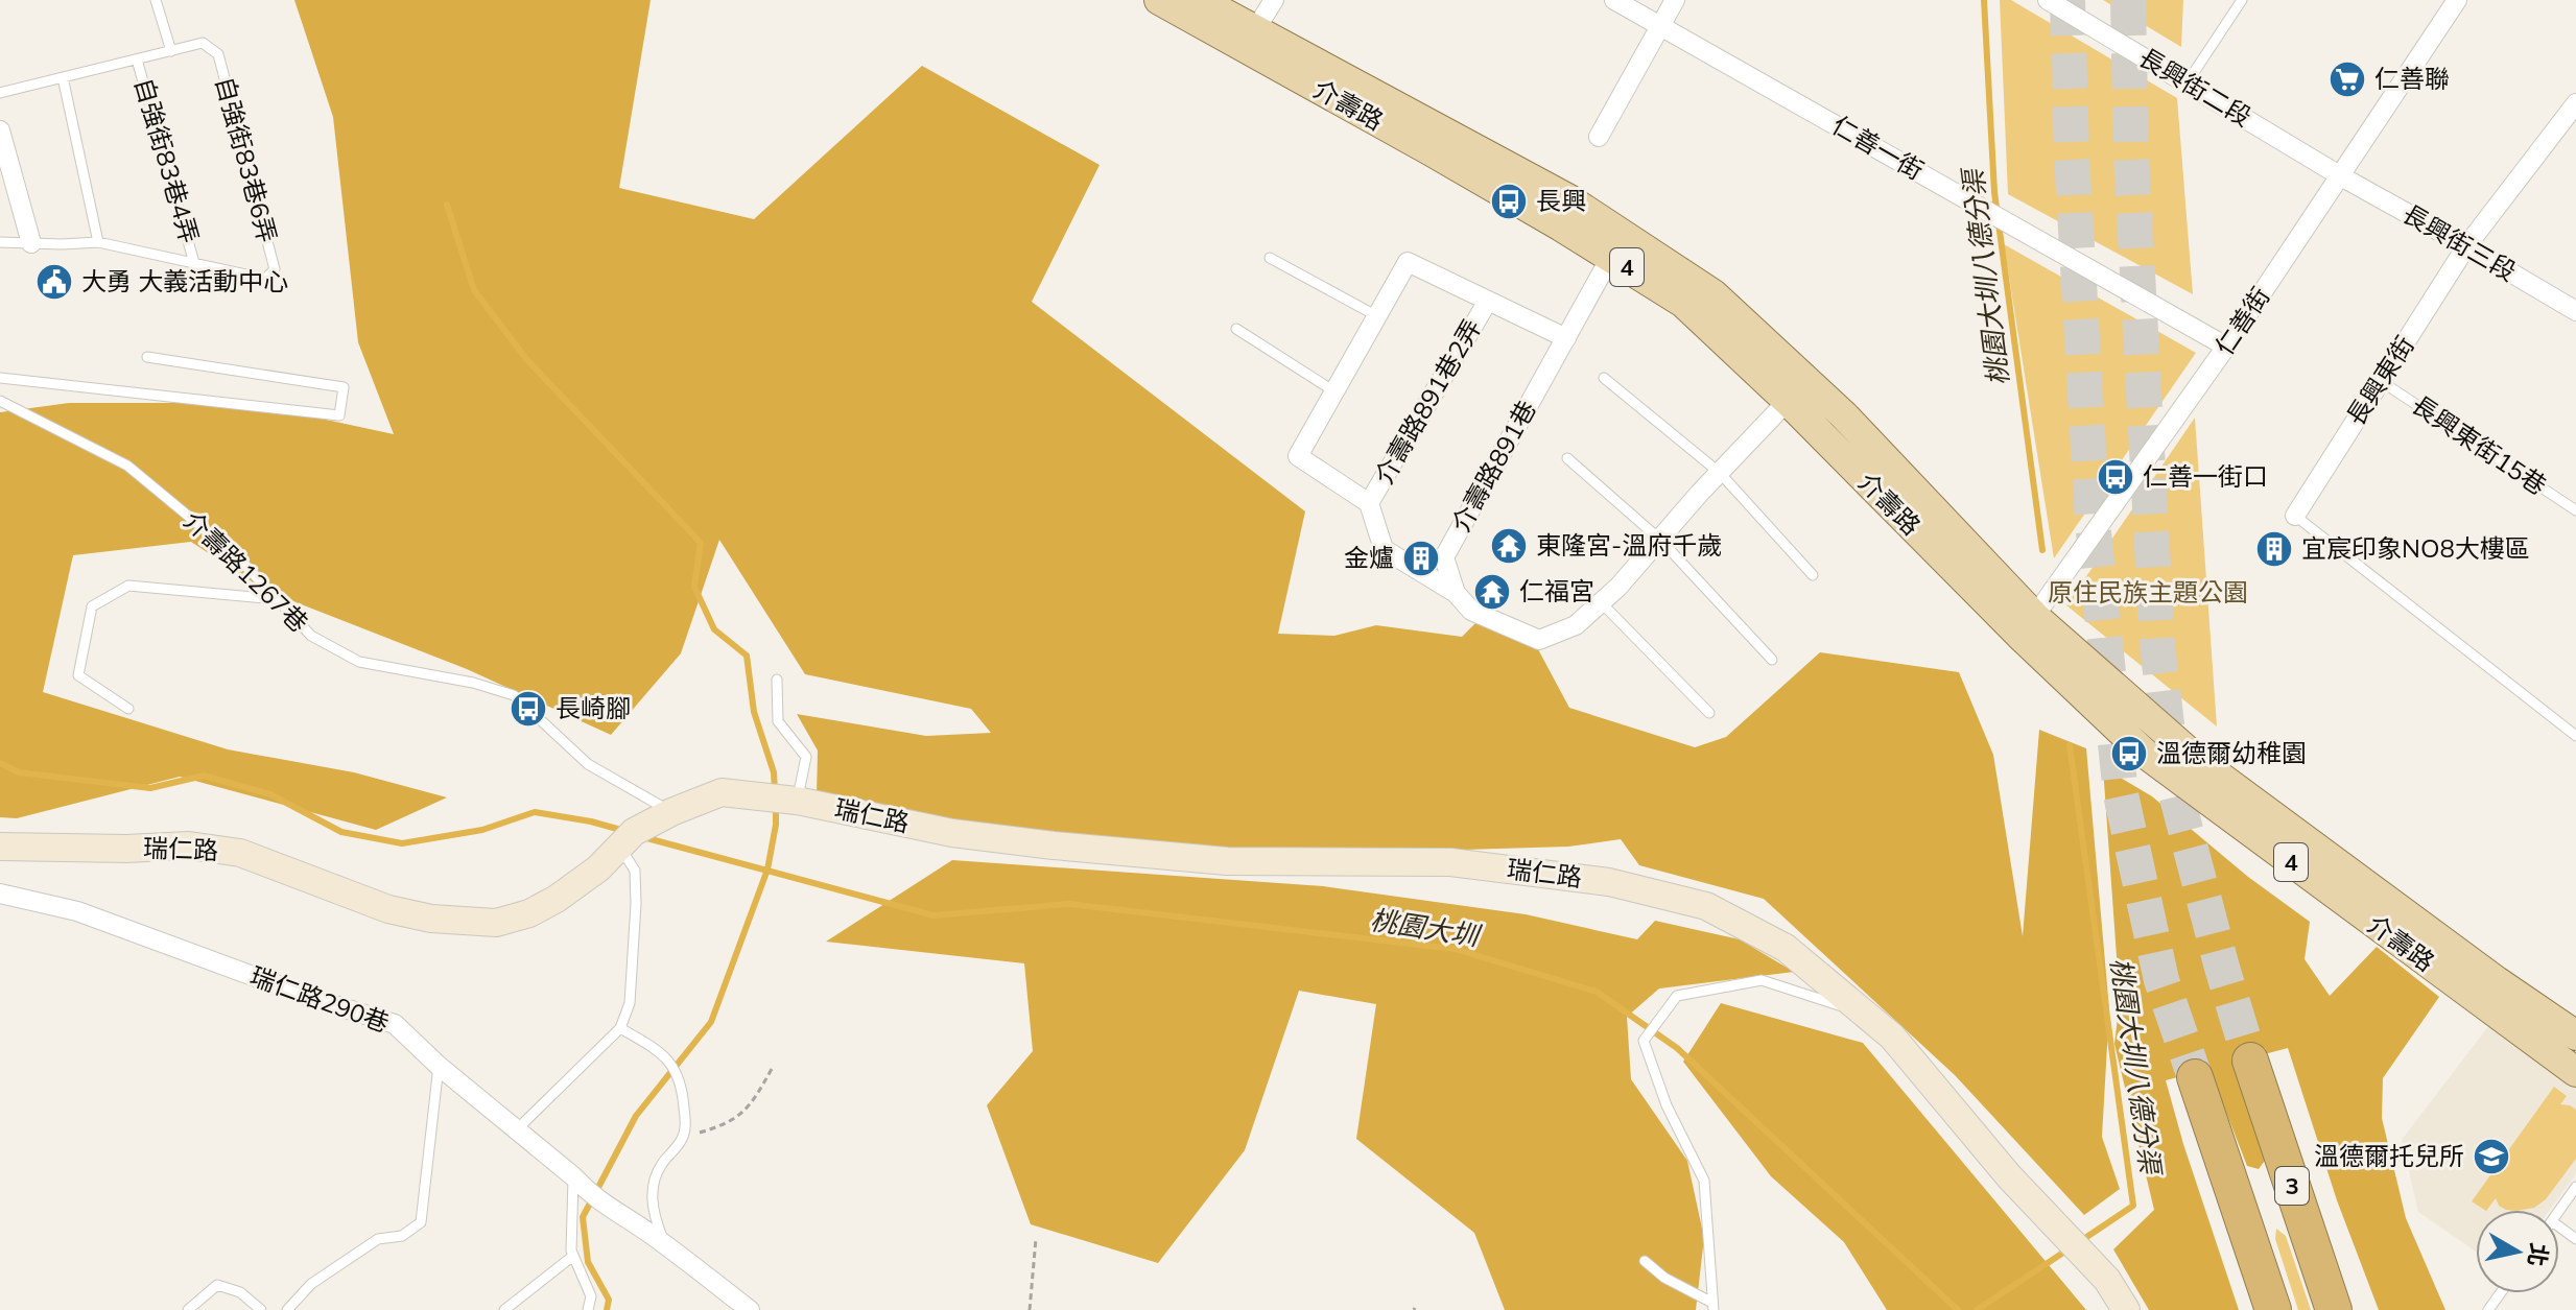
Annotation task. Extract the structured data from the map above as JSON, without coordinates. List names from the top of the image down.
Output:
{
  "streets": {
    "highway": ["3"],
    "main road": ["介壽路", "4"],
    "street": [
      "長興街二段",
      "仁善一街",
      "長興街三段",
      "仁善街",
      "長興東街",
      "介壽路891巷2弄",
      "介壽路891巷",
      "瑞仁路",
      "瑞仁路290巷"
    ],
    "lane": [
      "自強街83巷6弄",
      "自強街83巷4弄",
      "長興東街15巷",
      "介壽路1267巷"
    ]
  },
  "crossings": [
    ["長興街二段", "長興街三段"],
    ["長興街二段", "仁善街"],
    ["介壽路", "仁善街"],
    ["介壽路", "介壽路891巷"],
    ["仁善一街", "仁善街"],
    ["自強街83巷6弄", "自強街83巷4弄"],
    ["長興街三段", "仁善街"],
    ["長興街三段", "長興東街"],
    ["長興東街", "長興東街15巷"],
    ["介壽路891巷2弄", "介壽路891巷"],
    ["介壽路1267巷", "瑞仁路"]
  ],
  "water": ["桃園大圳八德分渠", "桃園大圳"],
  "parks": ["原住民族主題公園"],
  "places": {
    "supermarket": ["仁善聯"],
    "bus stop": [
      "長興",
      "仁善一街口",
      "長崎腳",
      "溫德爾幼稚園"
    ],
    "public building": ["大勇 大義活動中心"],
    "temple": ["東隆宮-溫府千歲", "仁福宮"],
    "building": ["宜宸印象NO8大樓區", "金爐"],
    "school or university": ["溫德爾托兒所"]
  },
  "north": "right"
}
